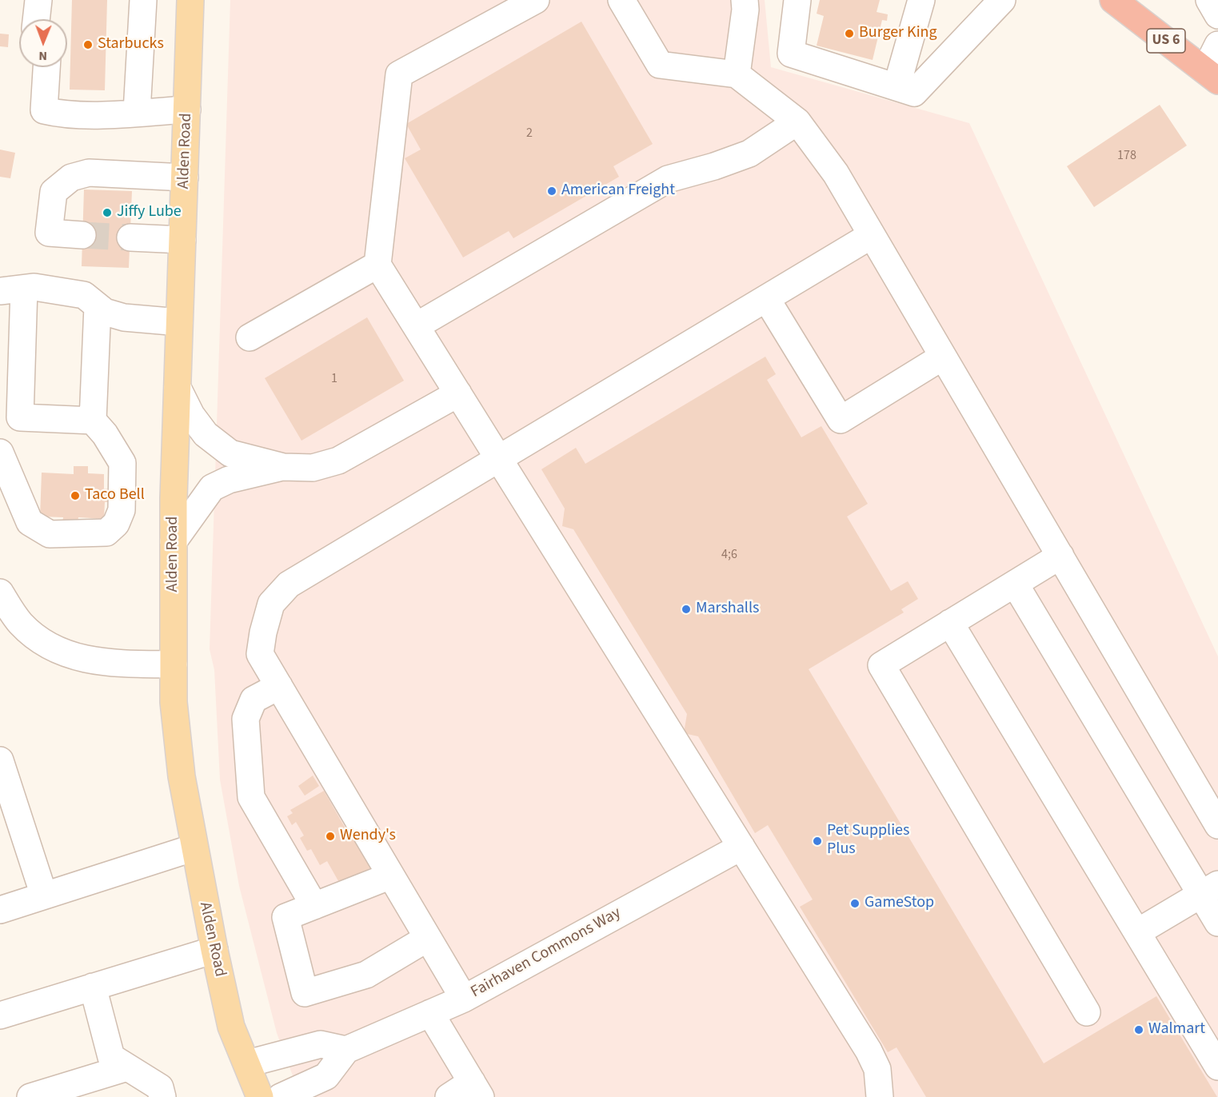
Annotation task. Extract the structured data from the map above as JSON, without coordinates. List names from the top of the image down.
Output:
{
  "streets": {
    "highway": ["US 6"],
    "main road": ["Alden Road"],
    "street": ["Fairhaven Commons Way"]
  },
  "places": [
    "Burger King",
    "Starbucks",
    "American Freight",
    "Jiffy Lube",
    "Taco Bell",
    "Marshalls",
    "Wendy's",
    "Pet Supplies Plus",
    "GameStop",
    "Walmart"
  ],
  "house_numbers": [
    "2",
    "178",
    "1",
    "4;6"
  ],
  "north": "bottom"
}
